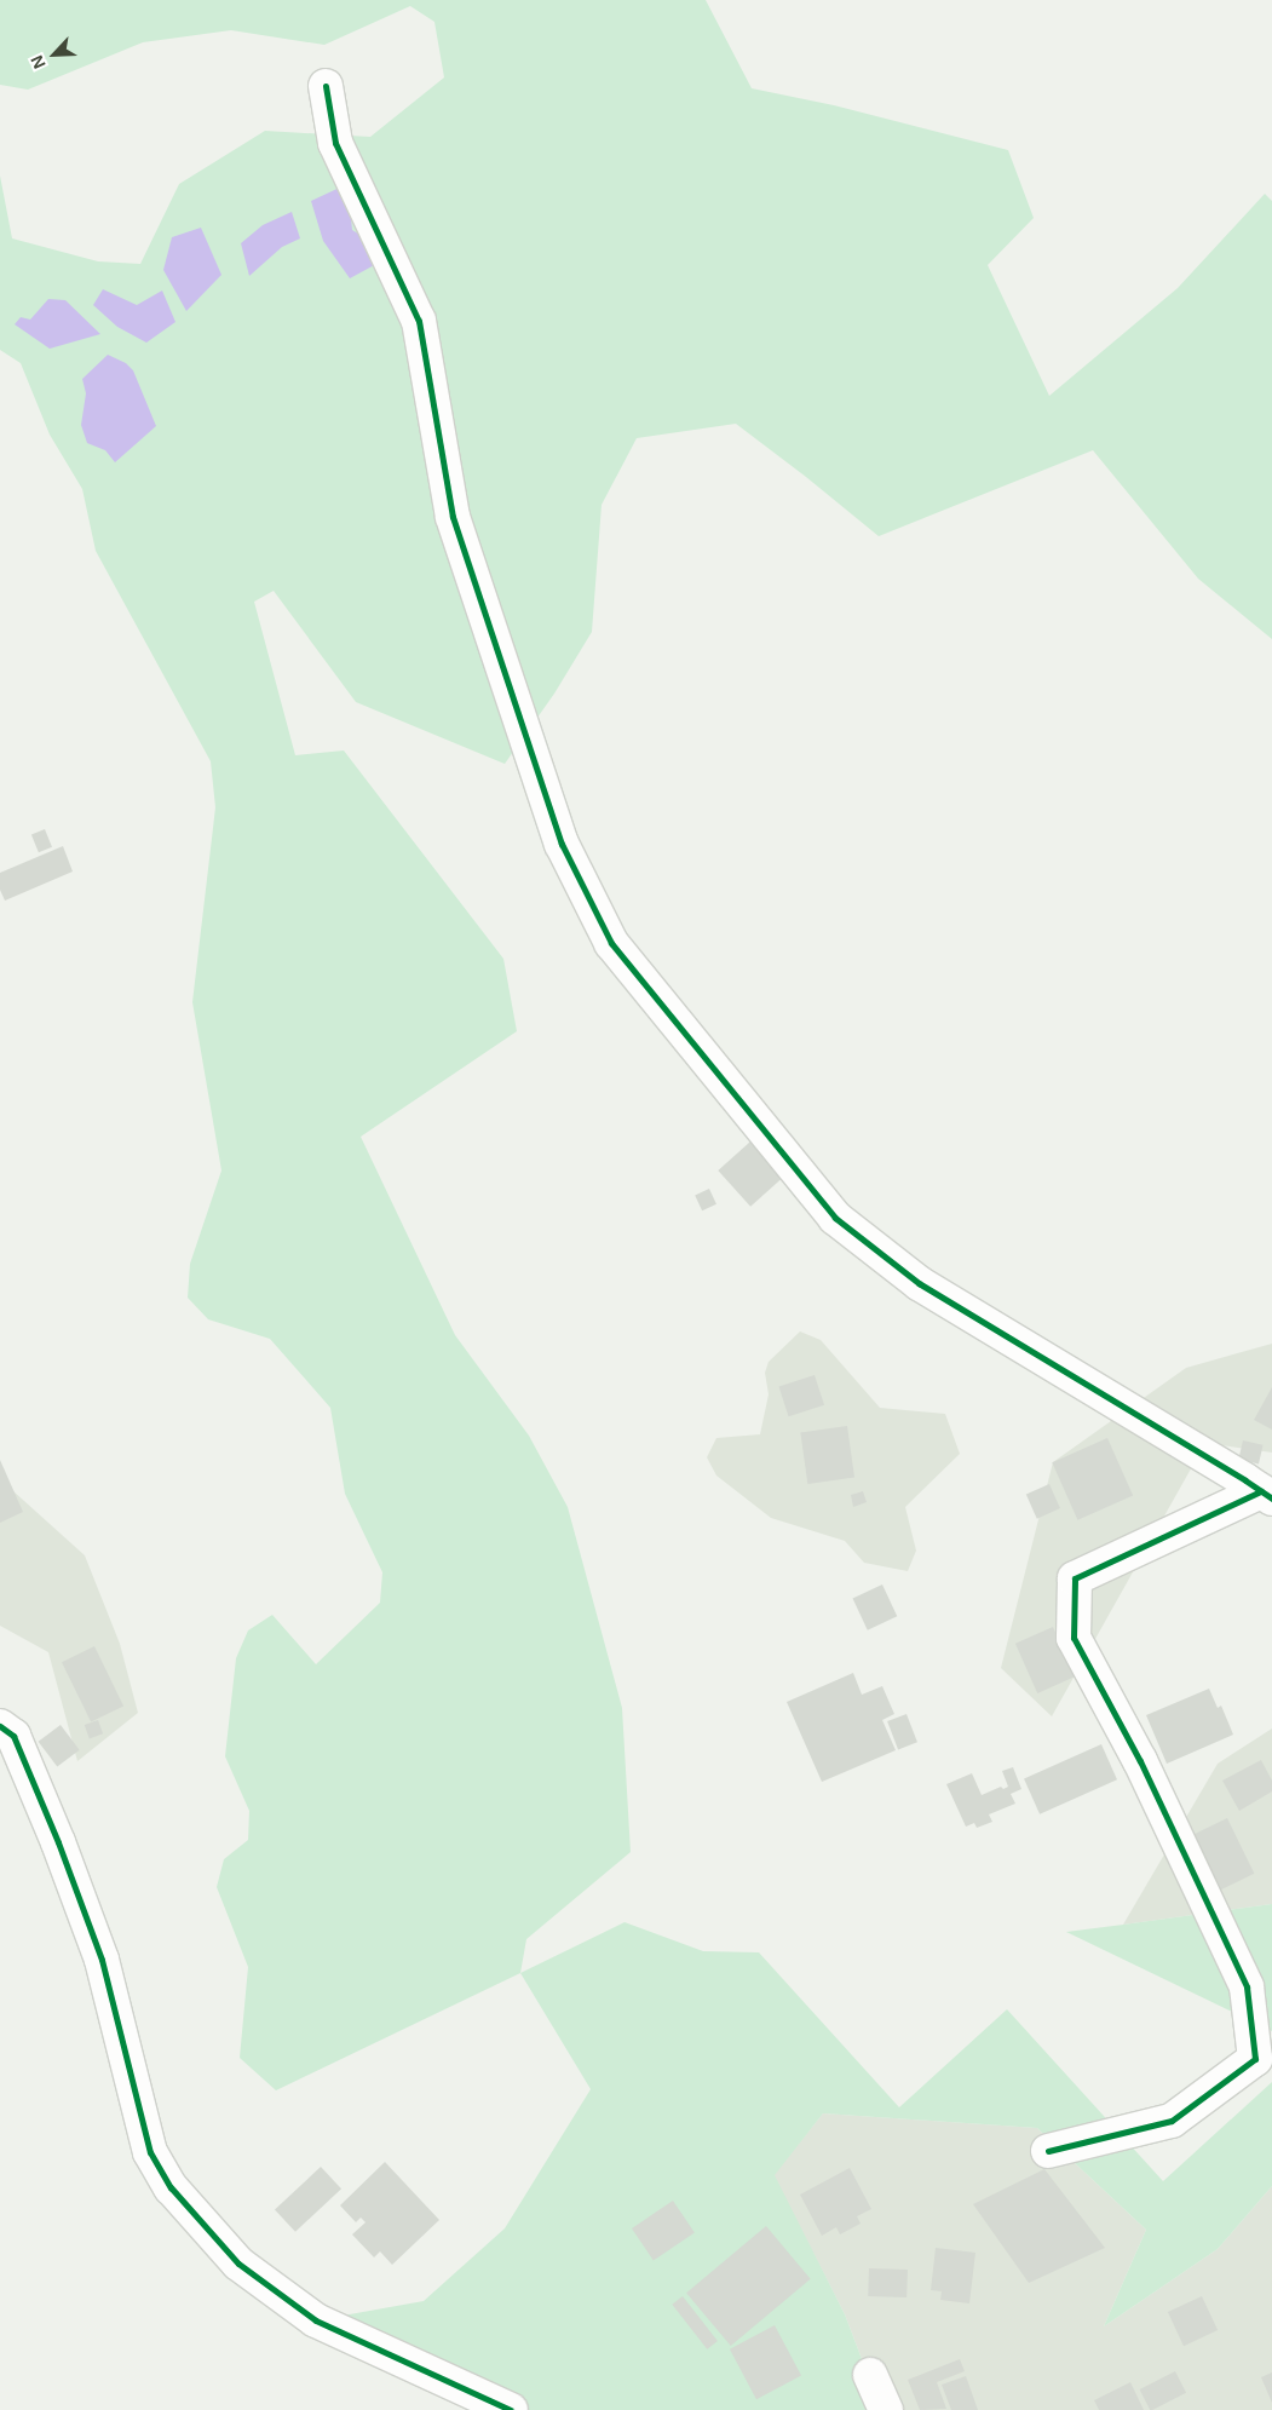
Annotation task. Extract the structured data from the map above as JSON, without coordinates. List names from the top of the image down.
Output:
{
  "north": "bottom left"
}
